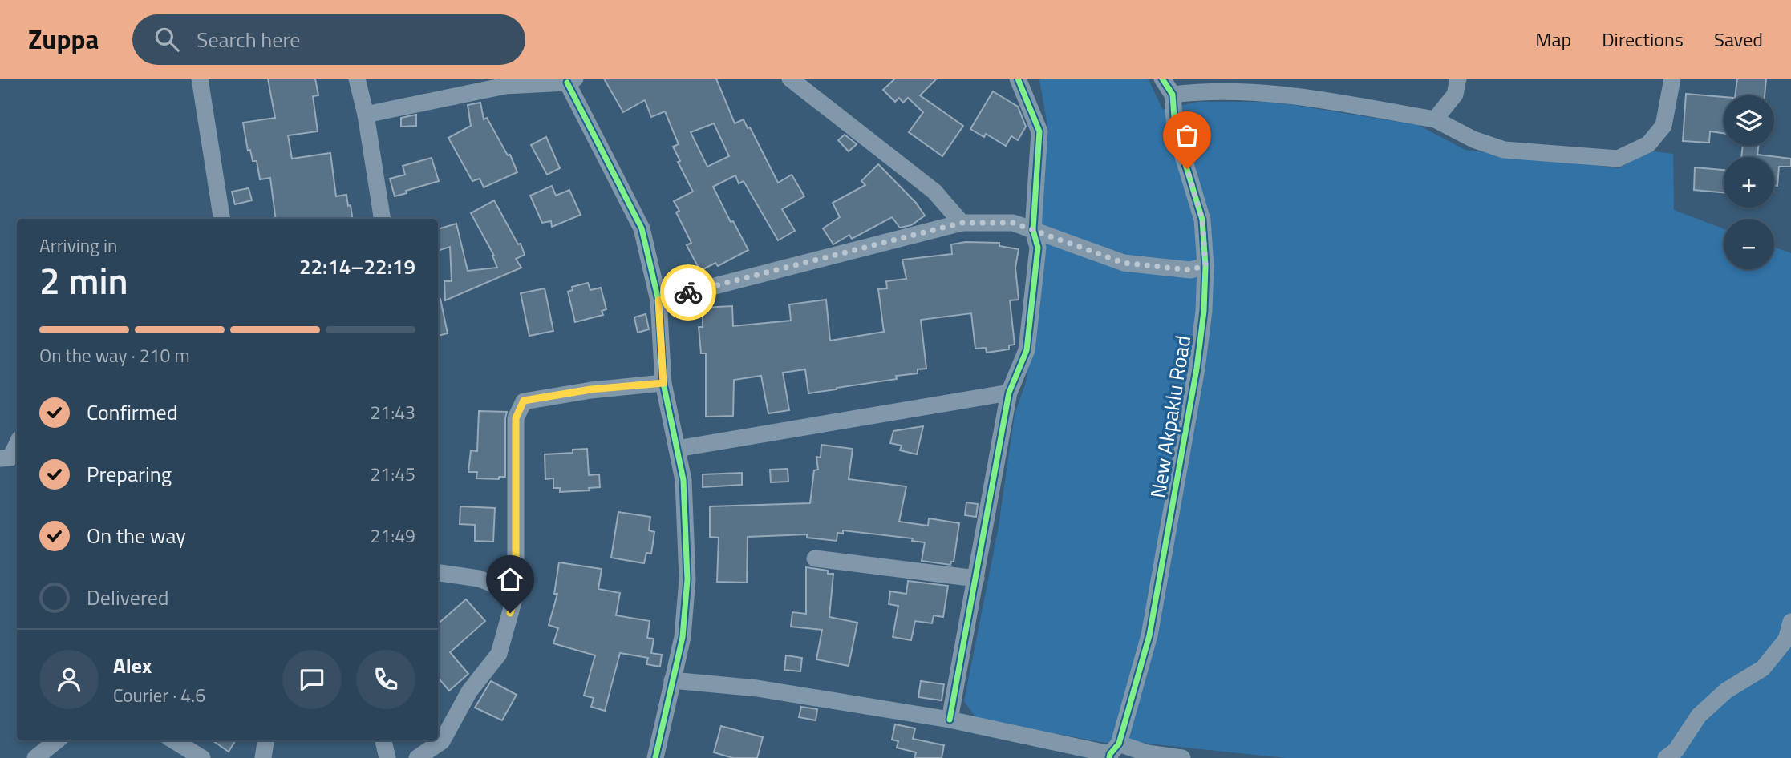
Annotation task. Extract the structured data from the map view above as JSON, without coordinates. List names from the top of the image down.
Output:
{
  "streets": {
    "street": ["New Akpaklu Road"]
  },
  "page": {
    "header": "Zuppa",
    "search": "Search here",
    "nav": ["Map", "Directions", "Saved"],
    "map_buttons": ["+", "−"],
    "heading": ["2 min", "Arriving in", "22:14–22:19"],
    "panel": ["Alex", "Courier · 4.6"],
    "bar": "On the way · 210 m",
    "list": [
      ["Confirmed", "21:43"],
      ["Preparing", "21:45"],
      ["On the way", "21:49"],
      "Delivered"
    ]
  }
}
